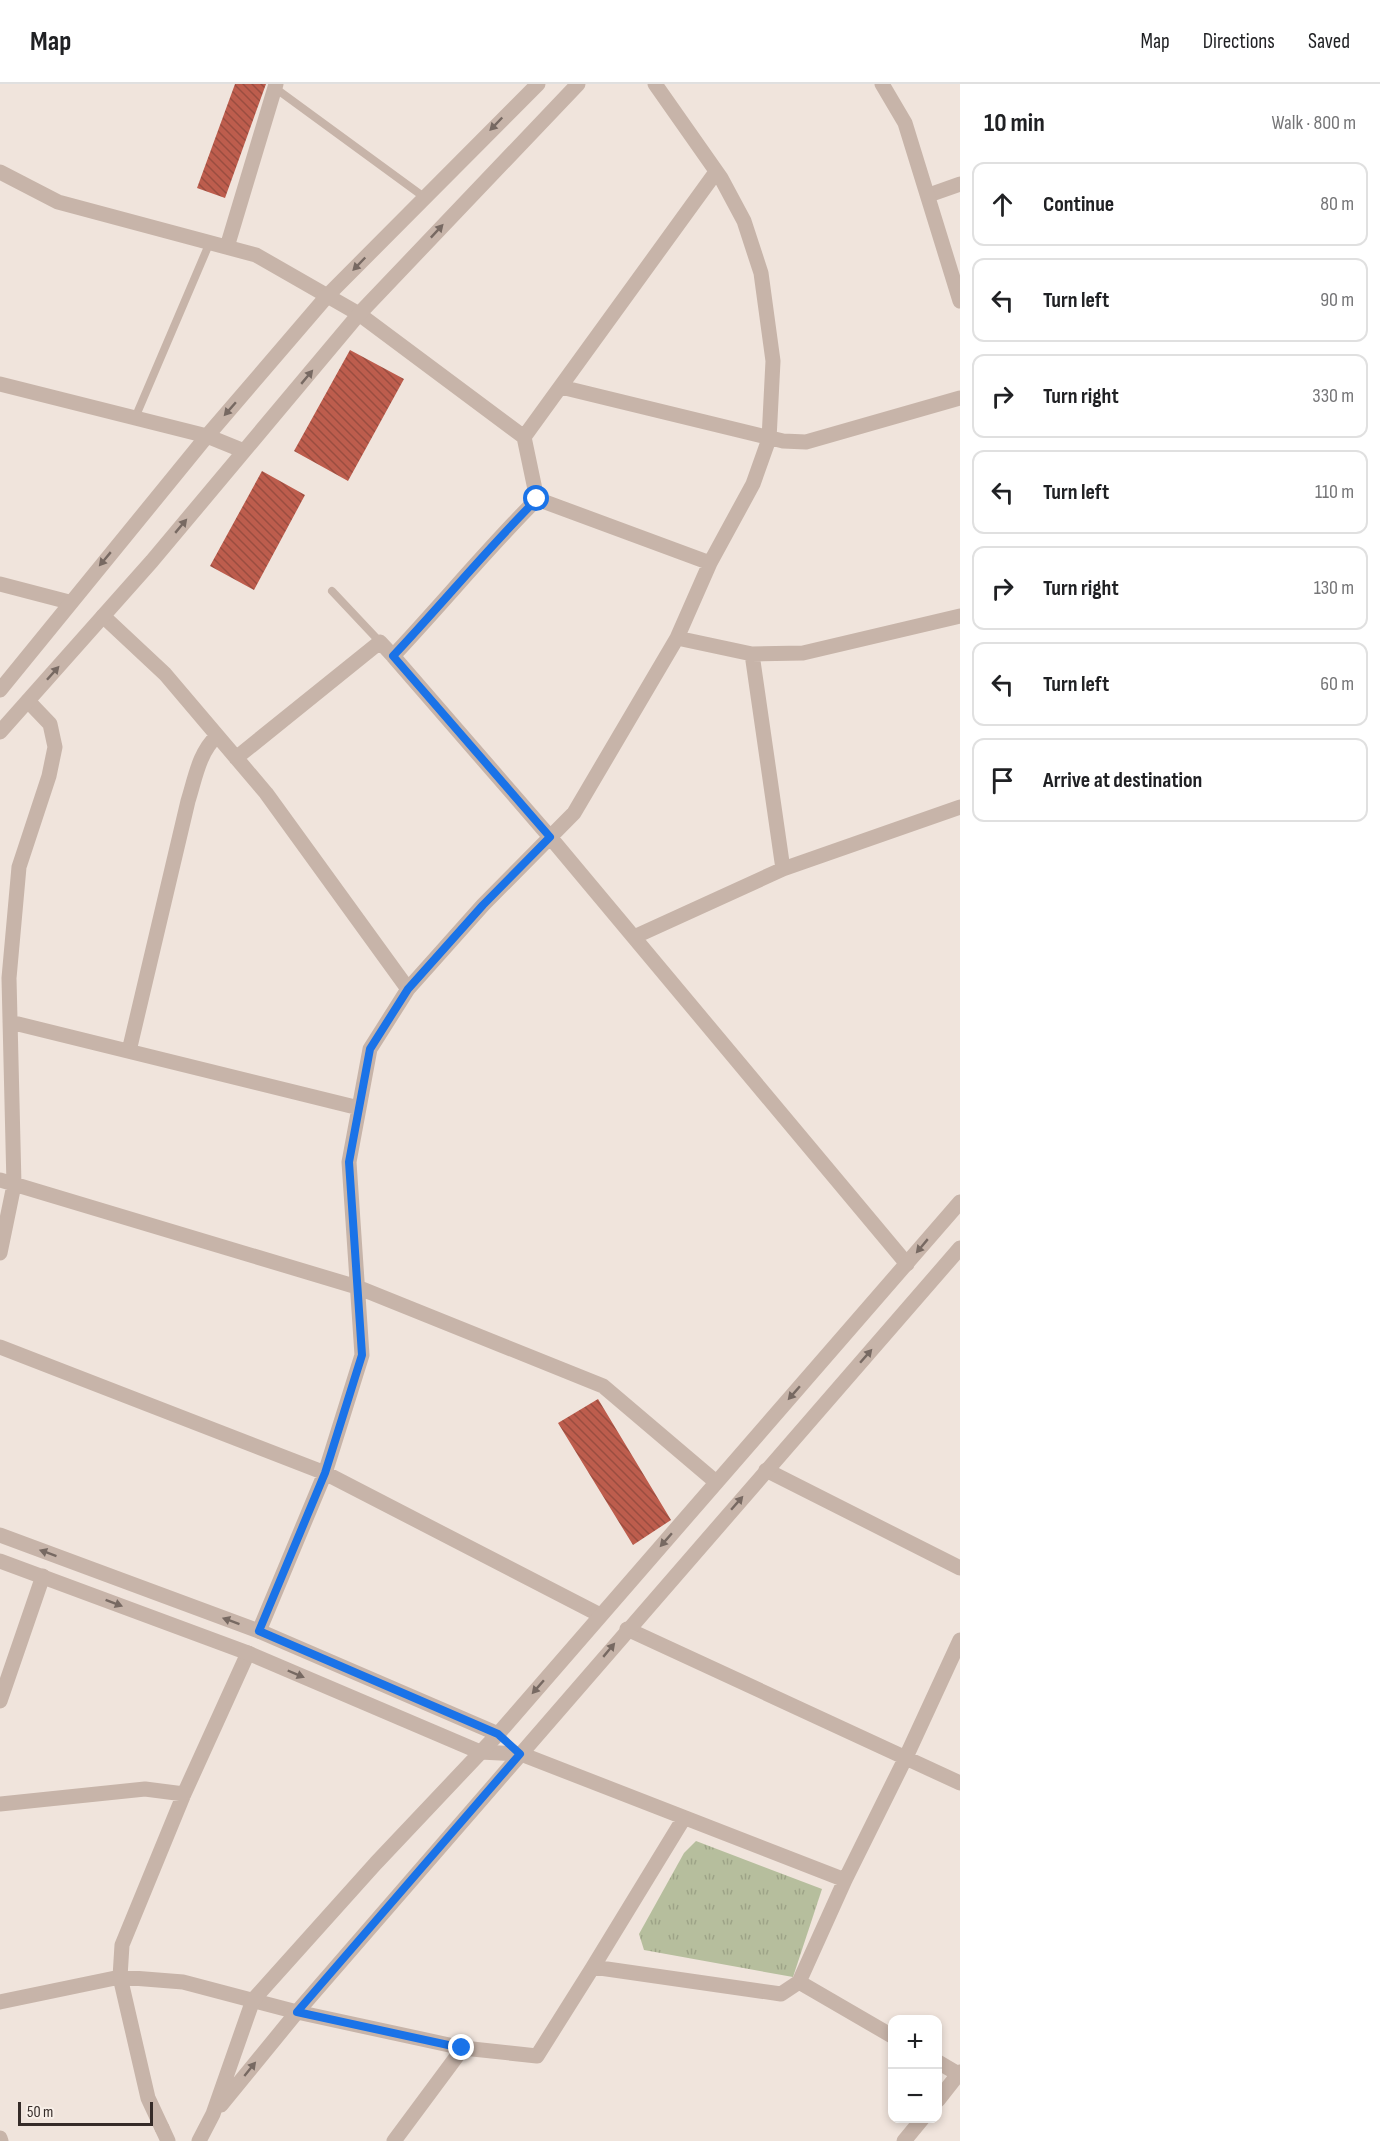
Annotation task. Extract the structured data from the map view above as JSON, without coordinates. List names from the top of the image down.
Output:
{
  "scale_bar": "50 m",
  "page": {
    "header": "Map",
    "nav": ["Map", "Directions", "Saved"],
    "heading": ["10 min", "Walk · 800 m"],
    "list": [
      ["Continue", "80 m"],
      ["Turn left", "90 m"],
      ["Turn right", "330 m"],
      ["Turn left", "110 m"],
      ["Turn right", "130 m"],
      ["Turn left", "60 m"],
      "Arrive at destination"
    ],
    "map_buttons": ["+", "−"],
    "scale": "50 m"
  }
}
